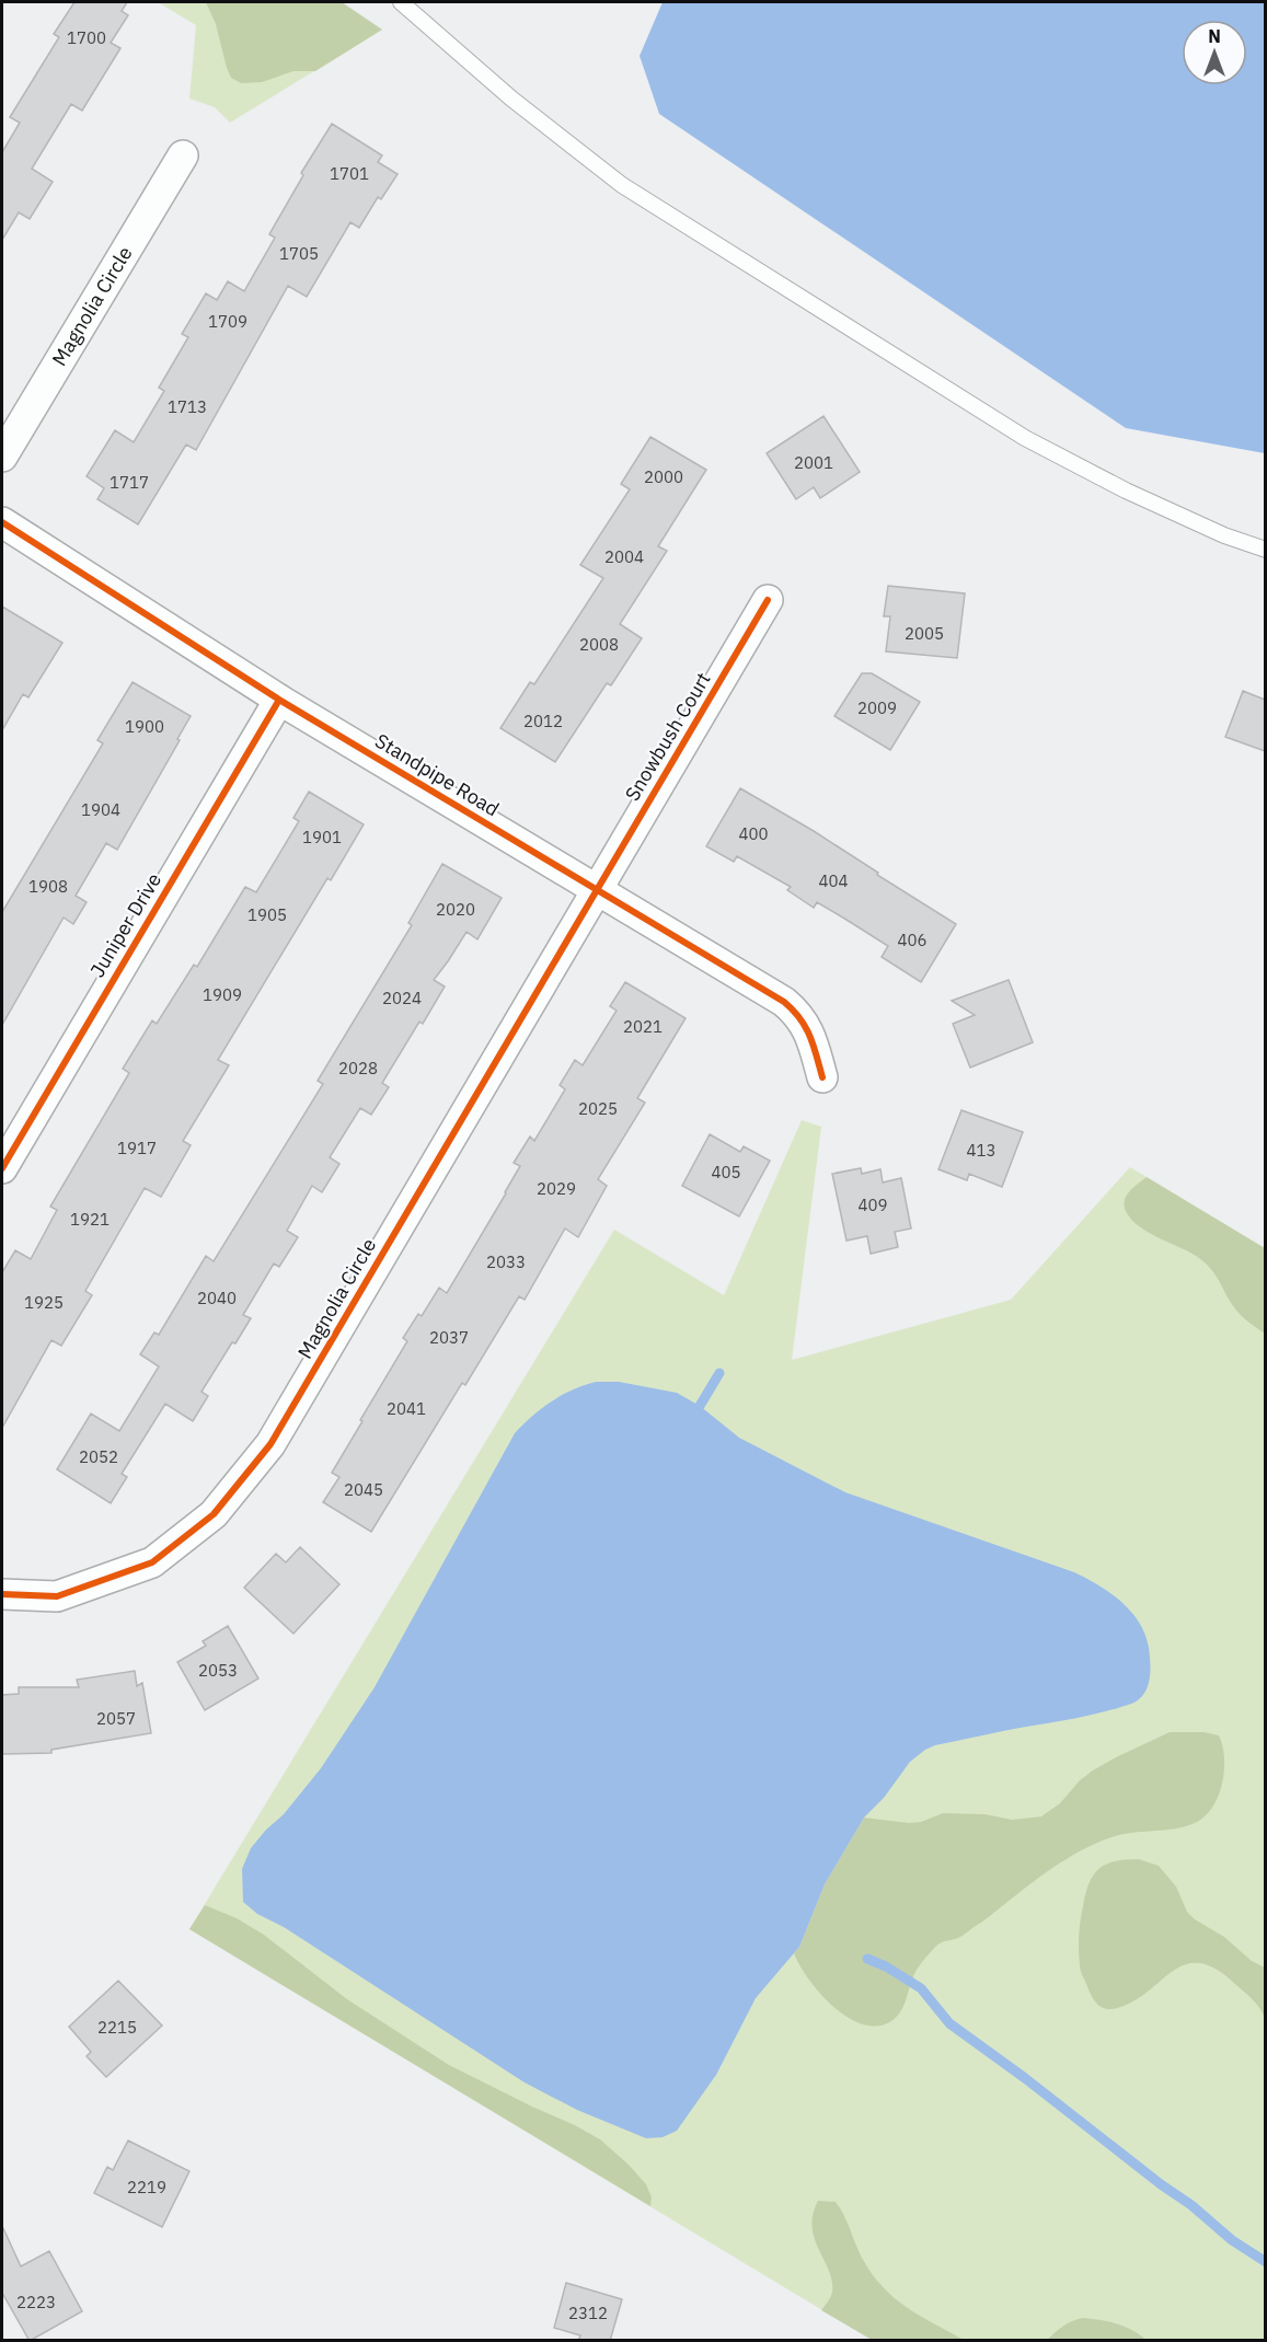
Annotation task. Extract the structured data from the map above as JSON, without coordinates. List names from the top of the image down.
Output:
{
  "streets": {
    "street": [
      "Magnolia Circle",
      "Snowbush Court",
      "Standpipe Road",
      "Juniper Drive"
    ]
  },
  "crossings": [
    ["Magnolia Circle", "Snowbush Court"],
    ["Magnolia Circle", "Standpipe Road"],
    ["Snowbush Court", "Standpipe Road"],
    ["Standpipe Road", "Juniper Drive"]
  ],
  "house_numbers": [
    "1700",
    "1701",
    "1705",
    "1709",
    "1713",
    "2001",
    "2000",
    "1717",
    "2004",
    "2005",
    "2008",
    "2009",
    "2012",
    "1900",
    "1904",
    "400",
    "1901",
    "404",
    "1908",
    "2020",
    "1905",
    "406",
    "1909",
    "2024",
    "2021",
    "2028",
    "2025",
    "1917",
    "413",
    "405",
    "2029",
    "409",
    "1921",
    "2033",
    "2040",
    "1925",
    "2037",
    "2041",
    "2052",
    "2045",
    "2053",
    "2057",
    "2215",
    "2219",
    "2223",
    "2312"
  ],
  "north": "top"
}
